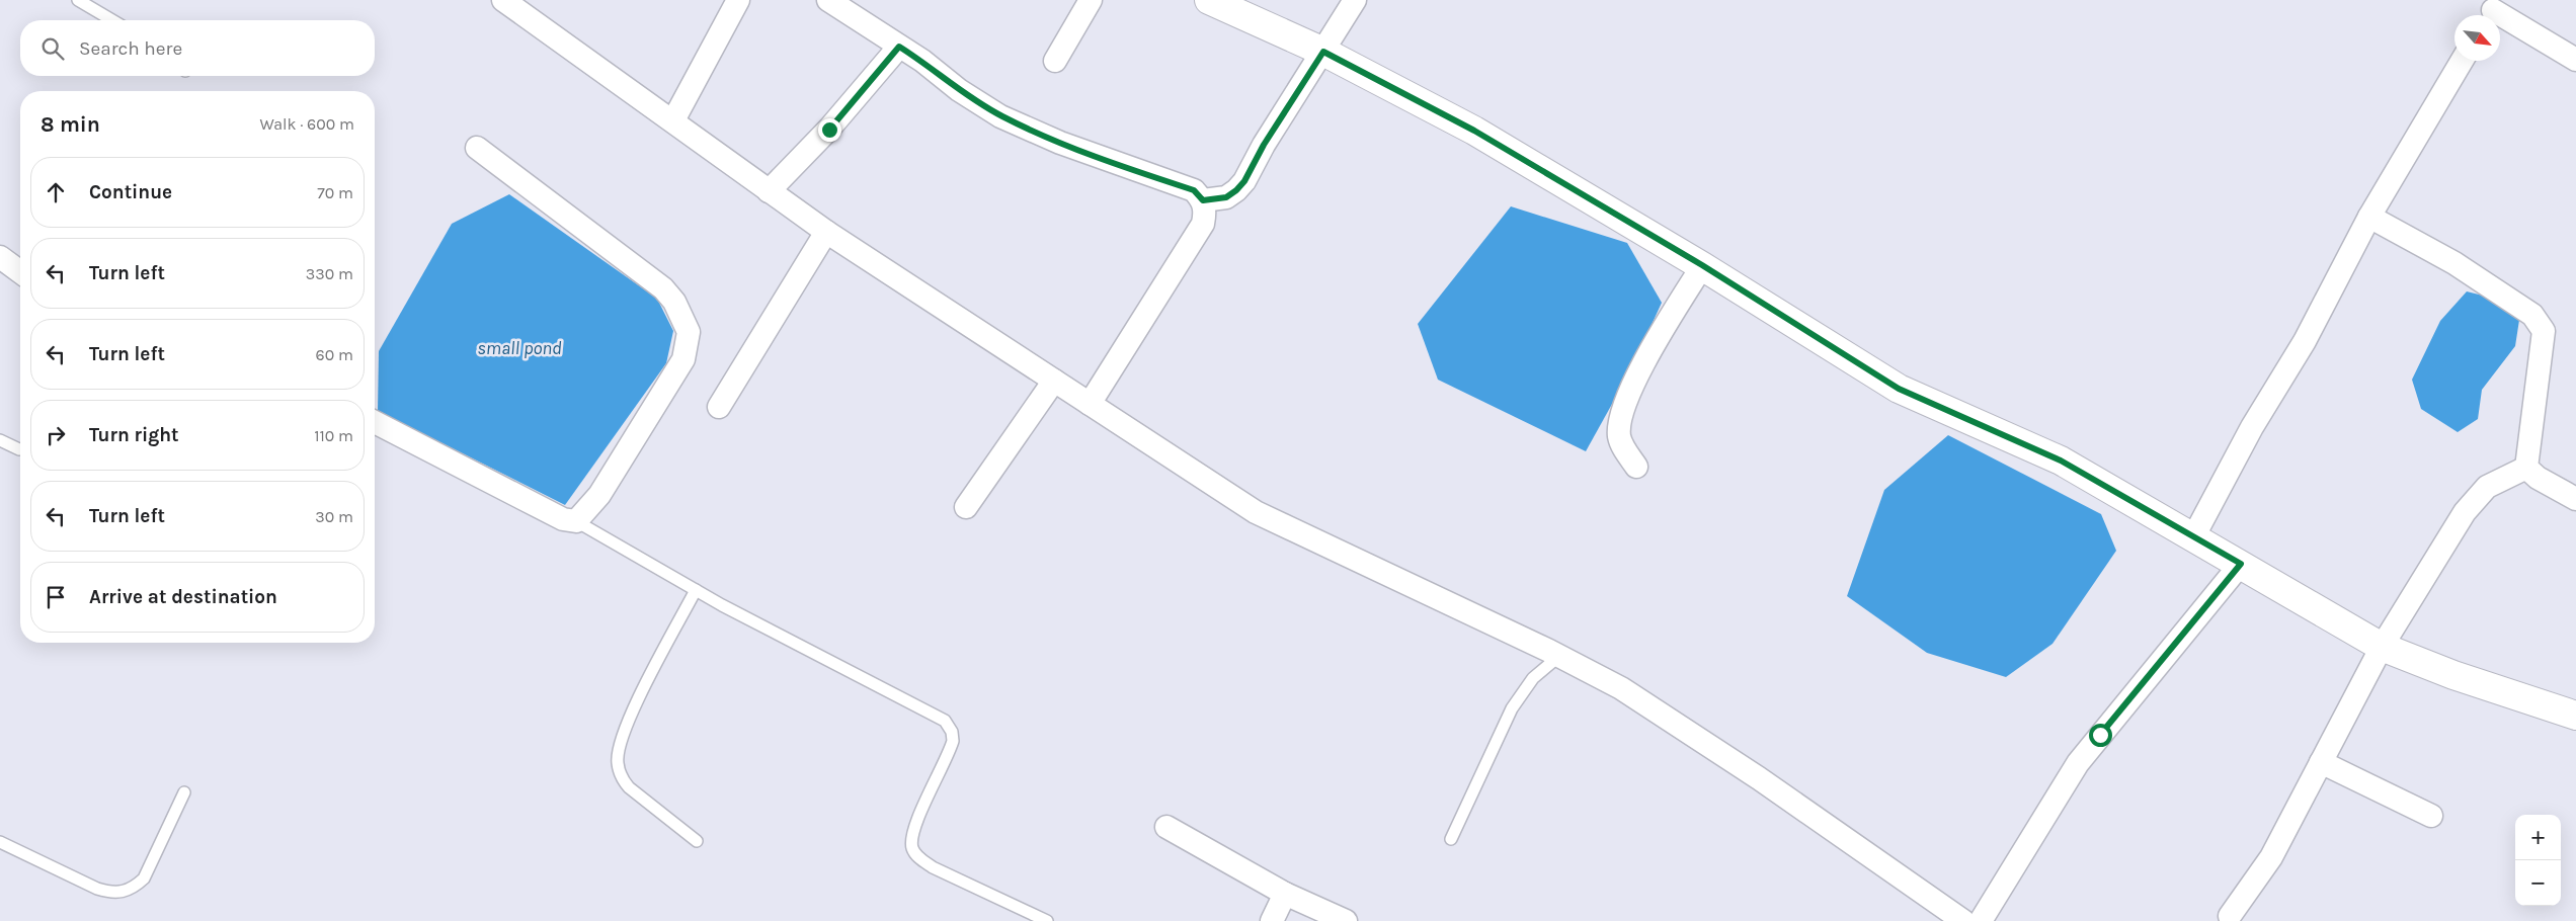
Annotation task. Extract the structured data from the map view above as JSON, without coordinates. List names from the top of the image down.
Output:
{
  "water": ["small pond"],
  "north": "bottom right",
  "page": {
    "search": "Search here",
    "heading": ["8 min", "Walk · 600 m"],
    "list": [
      ["Continue", "70 m"],
      ["Turn left", "330 m"],
      ["Turn left", "60 m"],
      ["Turn right", "110 m"],
      ["Turn left", "30 m"],
      "Arrive at destination"
    ],
    "map_buttons": ["+", "−"]
  }
}
